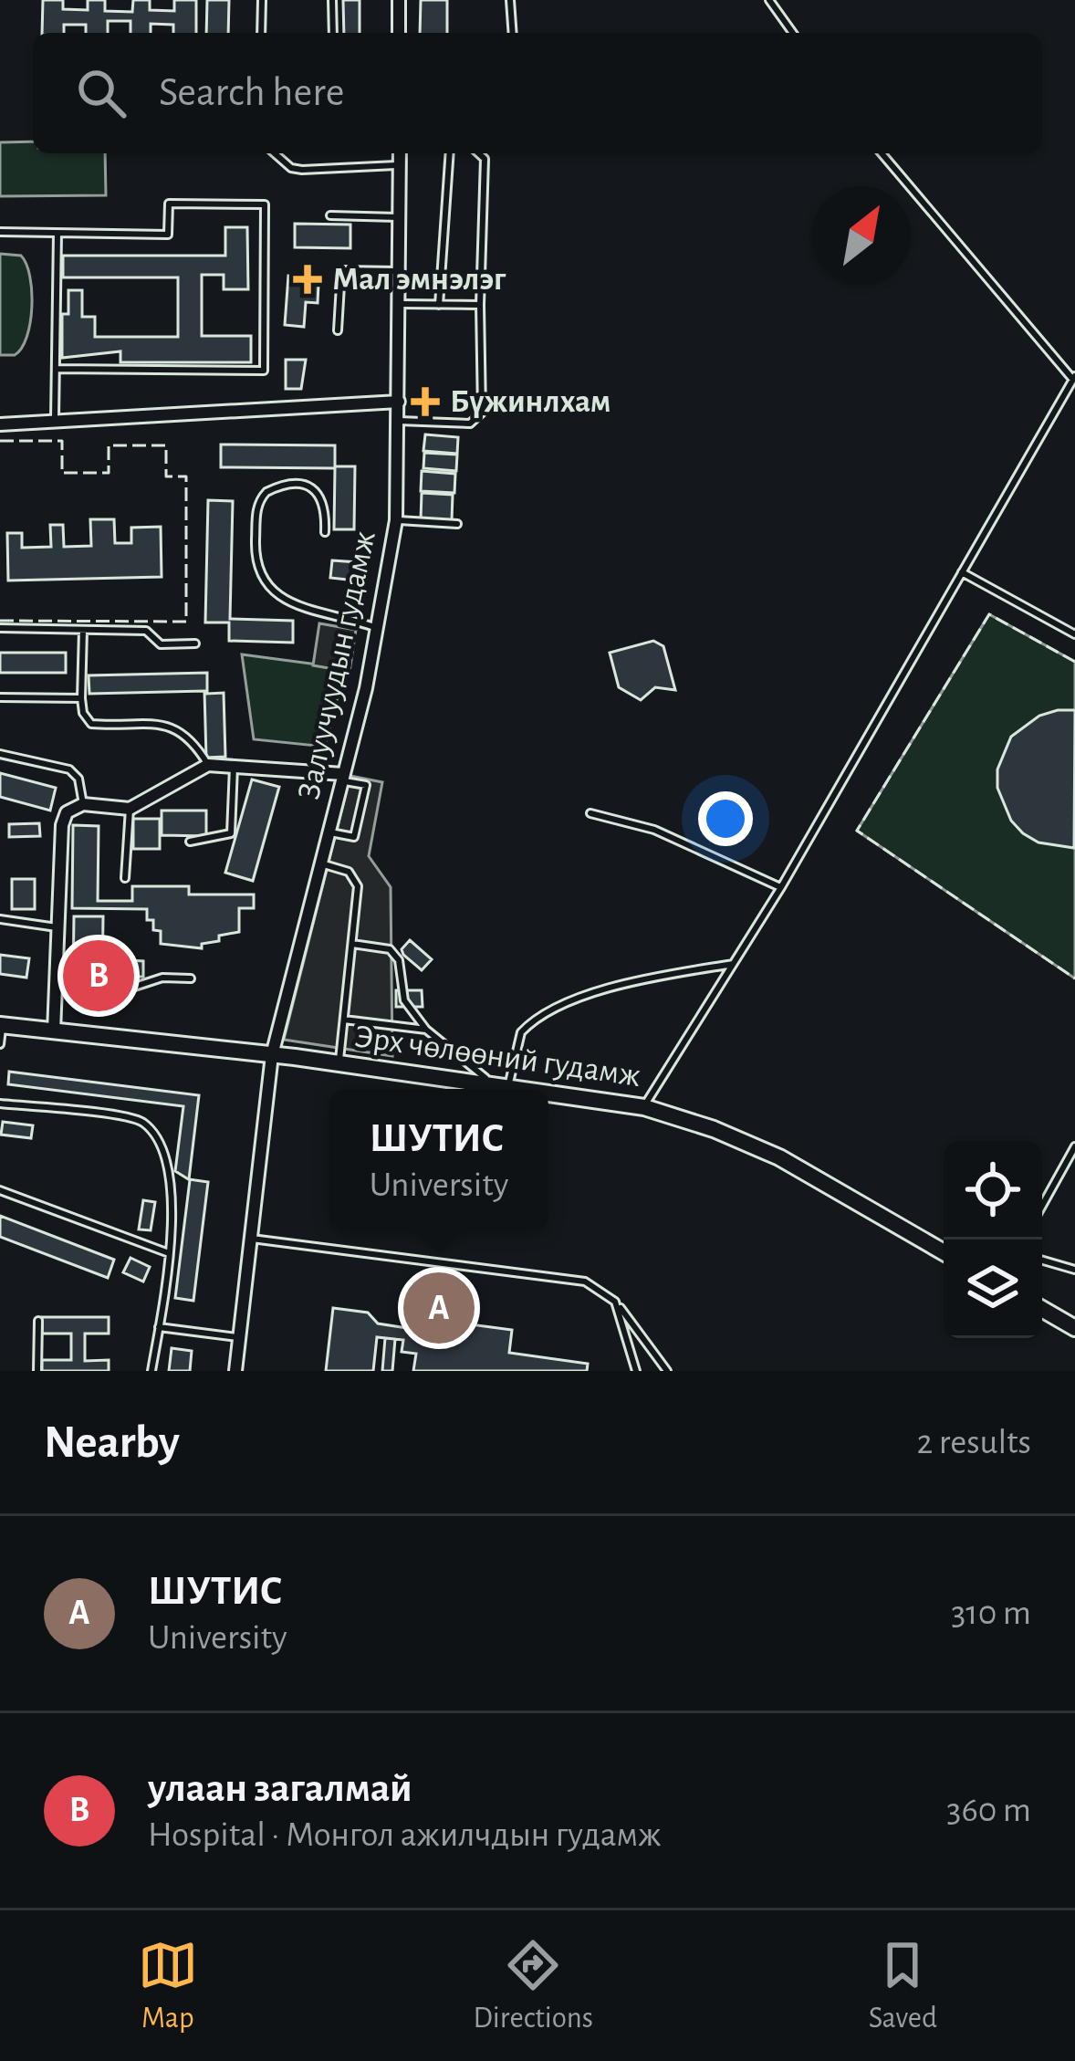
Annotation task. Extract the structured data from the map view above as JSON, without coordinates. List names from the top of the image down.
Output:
{
  "streets": {
    "main road": ["Эрх чөлөөний гудамж"],
    "street": ["Залуучуудын гудамж"]
  },
  "crossings": [
    ["Залуучуудын гудамж", "Эрх чөлөөний гудамж"]
  ],
  "places": {
    "health": ["Мал эмнэлэг", "Бүжинлхам"]
  },
  "north": "top right",
  "page": {
    "search": "Search here",
    "pins": ["B", "A"],
    "popup": ["ШУТИС", "University"],
    "heading": ["Nearby", "2 results"],
    "list": [
      {
        "mark": "A",
        "name": "ШУТИС",
        "note": "University",
        "value": "310 m"
      },
      {
        "mark": "B",
        "name": "улаан загалмай",
        "note": "Hospital · Монгол ажилчдын гудамж",
        "value": "360 m"
      }
    ],
    "nav": ["Map", "Directions", "Saved"]
  }
}
